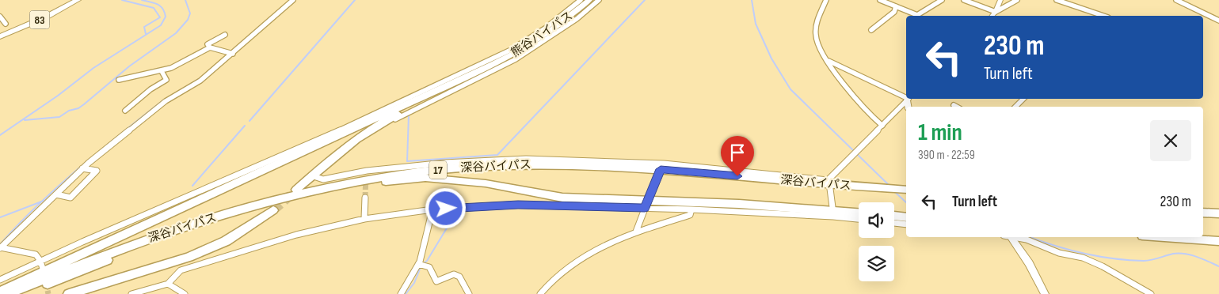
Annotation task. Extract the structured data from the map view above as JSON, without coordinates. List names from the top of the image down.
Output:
{
  "streets": {
    "highway": ["熊谷バイパス", "深谷バイパス", "17"],
    "main road": ["83"]
  },
  "page": {
    "turn": ["230 m", "Turn left"],
    "heading": ["1 min", "390 m · 22:59"],
    "list": [
      {
        "name": "Turn left",
        "value": "230 m"
      }
    ]
  }
}
